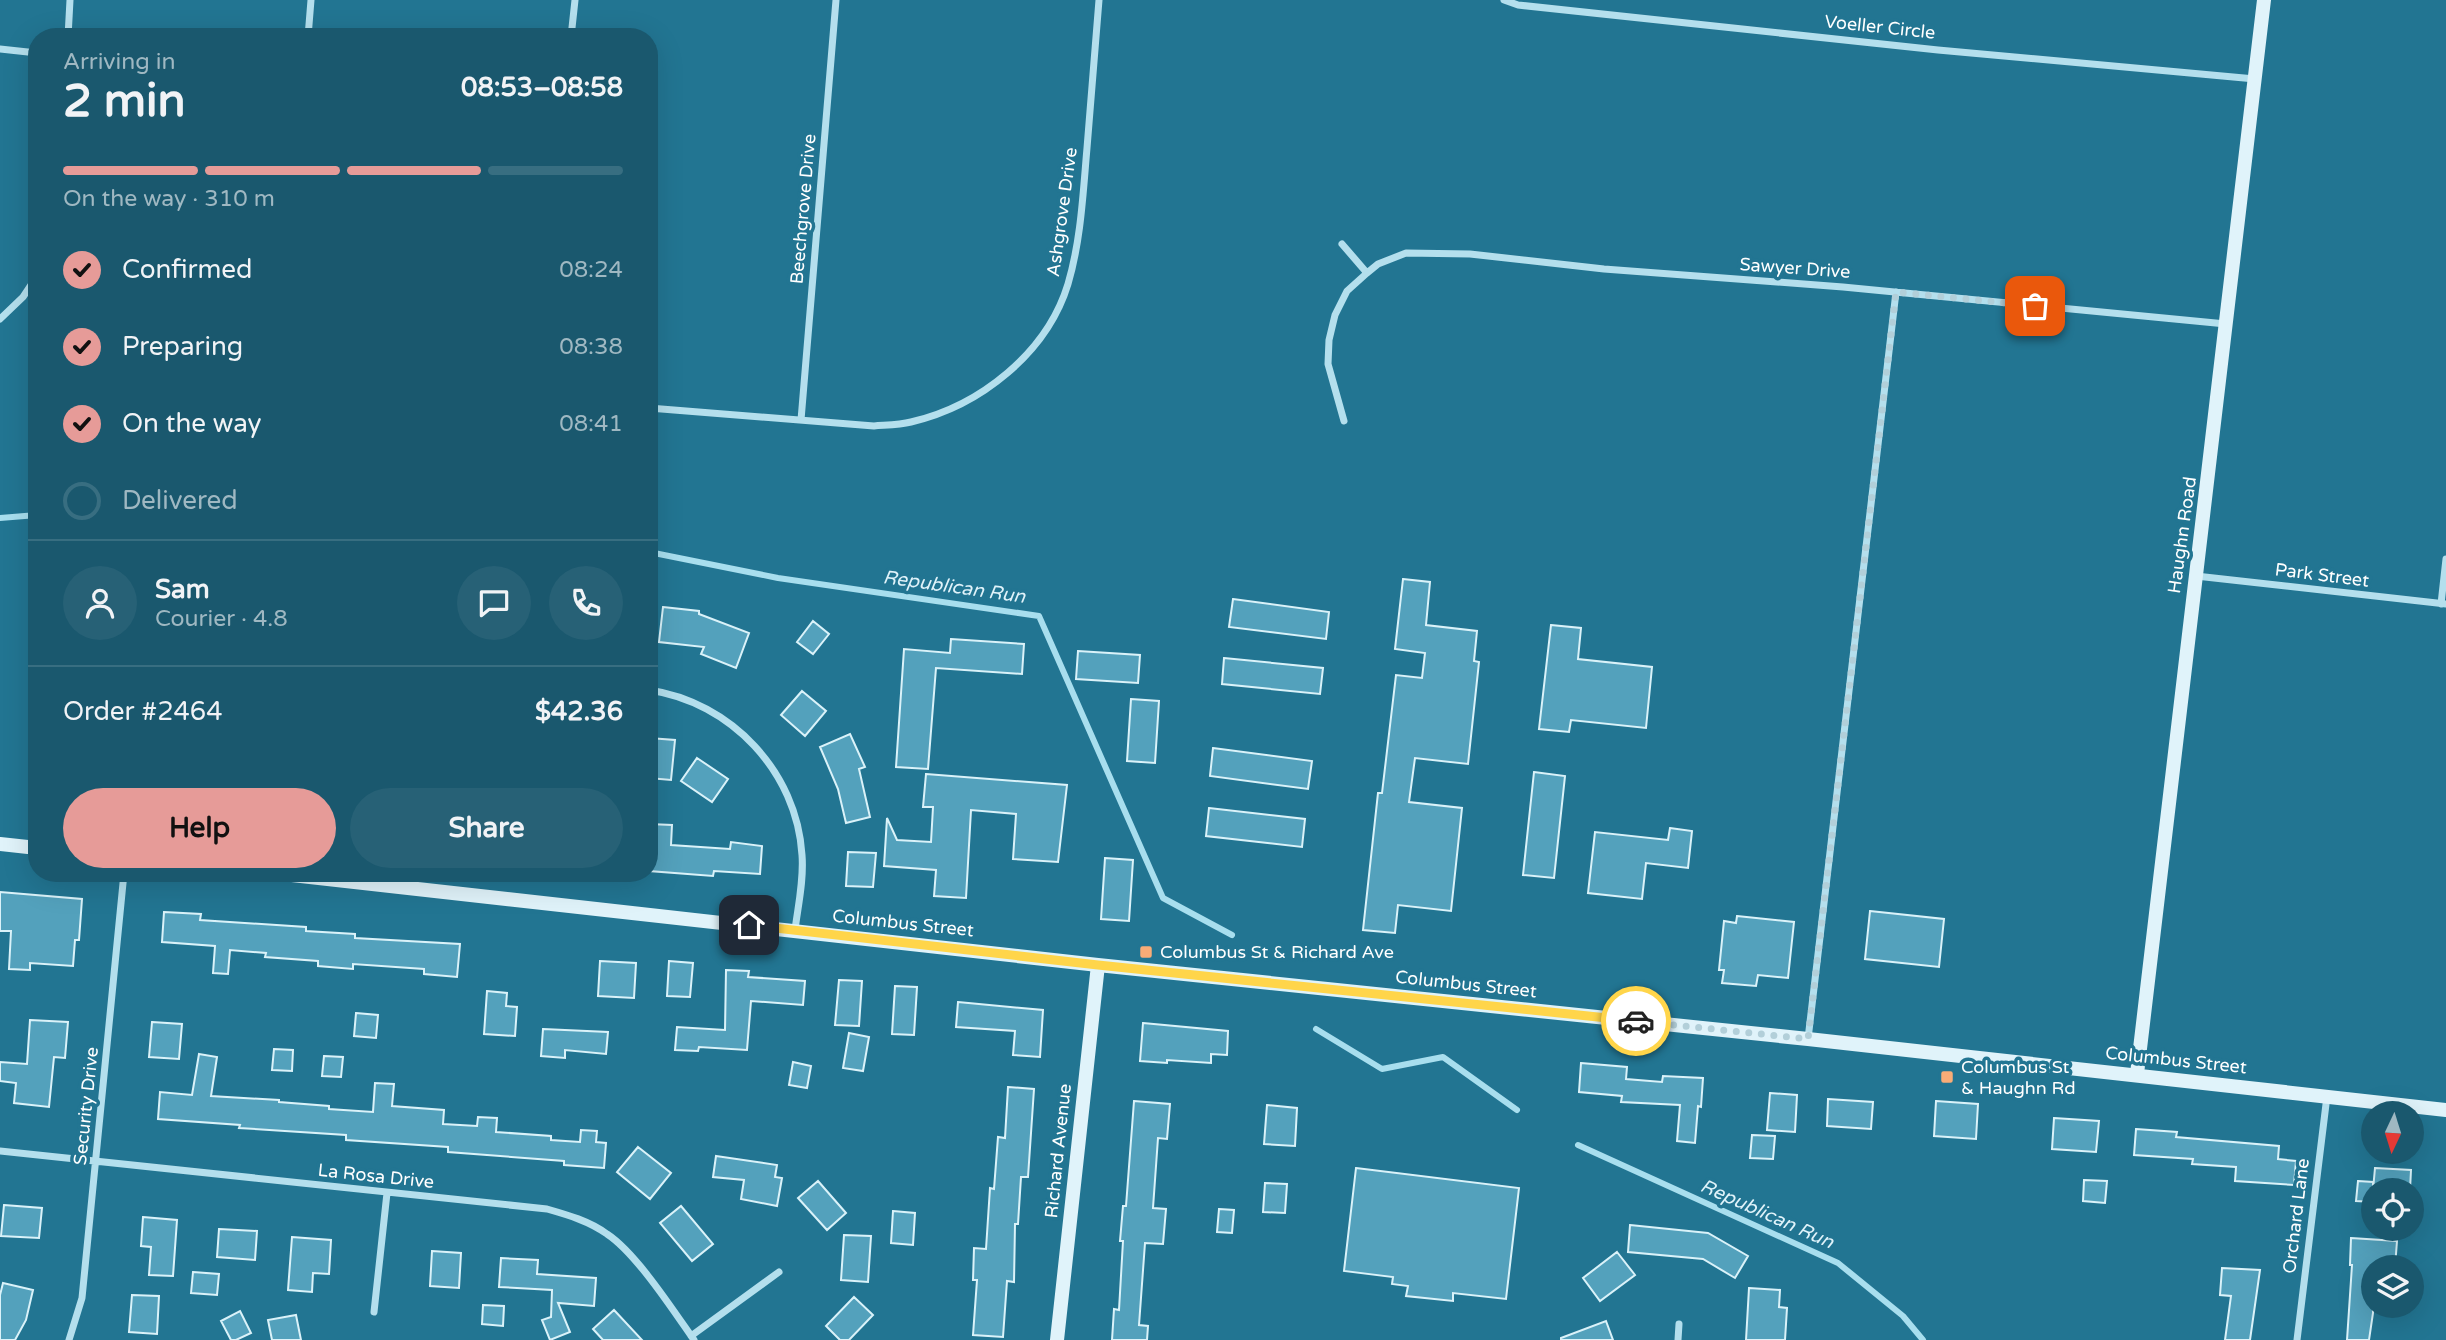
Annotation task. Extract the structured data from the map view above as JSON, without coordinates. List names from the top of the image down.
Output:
{
  "streets": {
    "main road": ["Haughn Road", "Columbus Street", "Richard Avenue"],
    "street": [
      "Voeller Circle",
      "Beechgrove Drive",
      "Ashgrove Drive",
      "Sawyer Drive",
      "Park Street",
      "Security Drive",
      "La Rosa Drive",
      "Orchard Lane"
    ]
  },
  "crossings": [
    ["Voeller Circle", "Haughn Road"],
    ["Beechgrove Drive", "Ashgrove Drive"],
    ["Sawyer Drive", "Haughn Road"],
    ["Haughn Road", "Park Street"],
    ["Haughn Road", "Columbus Street"],
    ["Columbus Street", "Richard Avenue"],
    ["Columbus Street", "Orchard Lane"],
    ["Security Drive", "La Rosa Drive"]
  ],
  "water": ["Republican Run"],
  "places": {
    "transit": ["Columbus St & Richard Ave", "Columbus St & Haughn Rd"]
  },
  "north": "bottom",
  "page": {
    "heading": ["2 min", "Arriving in", "08:53–08:58"],
    "panel": [
      "Sam",
      "Courier · 4.8",
      "Order #2464",
      "$42.36"
    ],
    "bar": "On the way · 310 m",
    "list": [
      ["Confirmed", "08:24"],
      ["Preparing", "08:38"],
      ["On the way", "08:41"],
      "Delivered"
    ],
    "buttons": ["Help", "Share"]
  }
}
